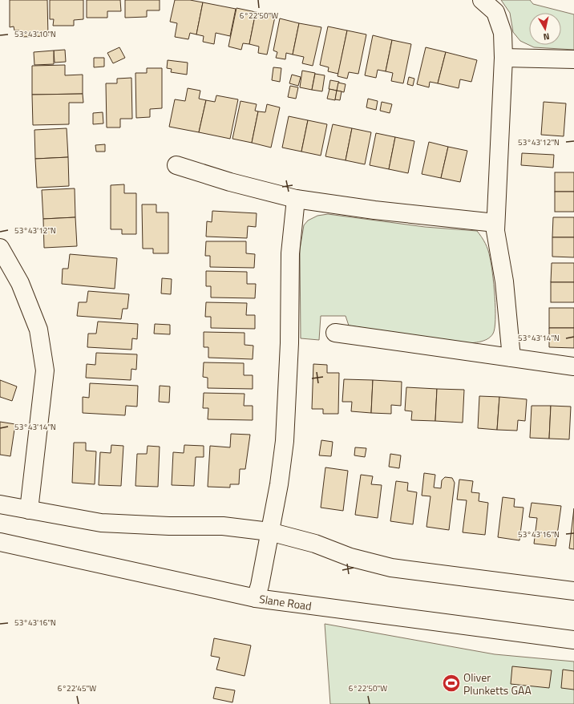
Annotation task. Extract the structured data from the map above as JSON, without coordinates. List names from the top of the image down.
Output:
{
  "streets": {
    "street": ["Slane Road"]
  },
  "places": {
    "sports": ["Oliver Plunketts GAA"]
  },
  "north": "bottom",
  "coordinates": [
    "6°22'50\"W",
    "53°43'10\"N",
    "53°43'12\"N",
    "53°43'14\"N",
    "53°43'16\"N",
    "6°22'45\"W"
  ]
}
